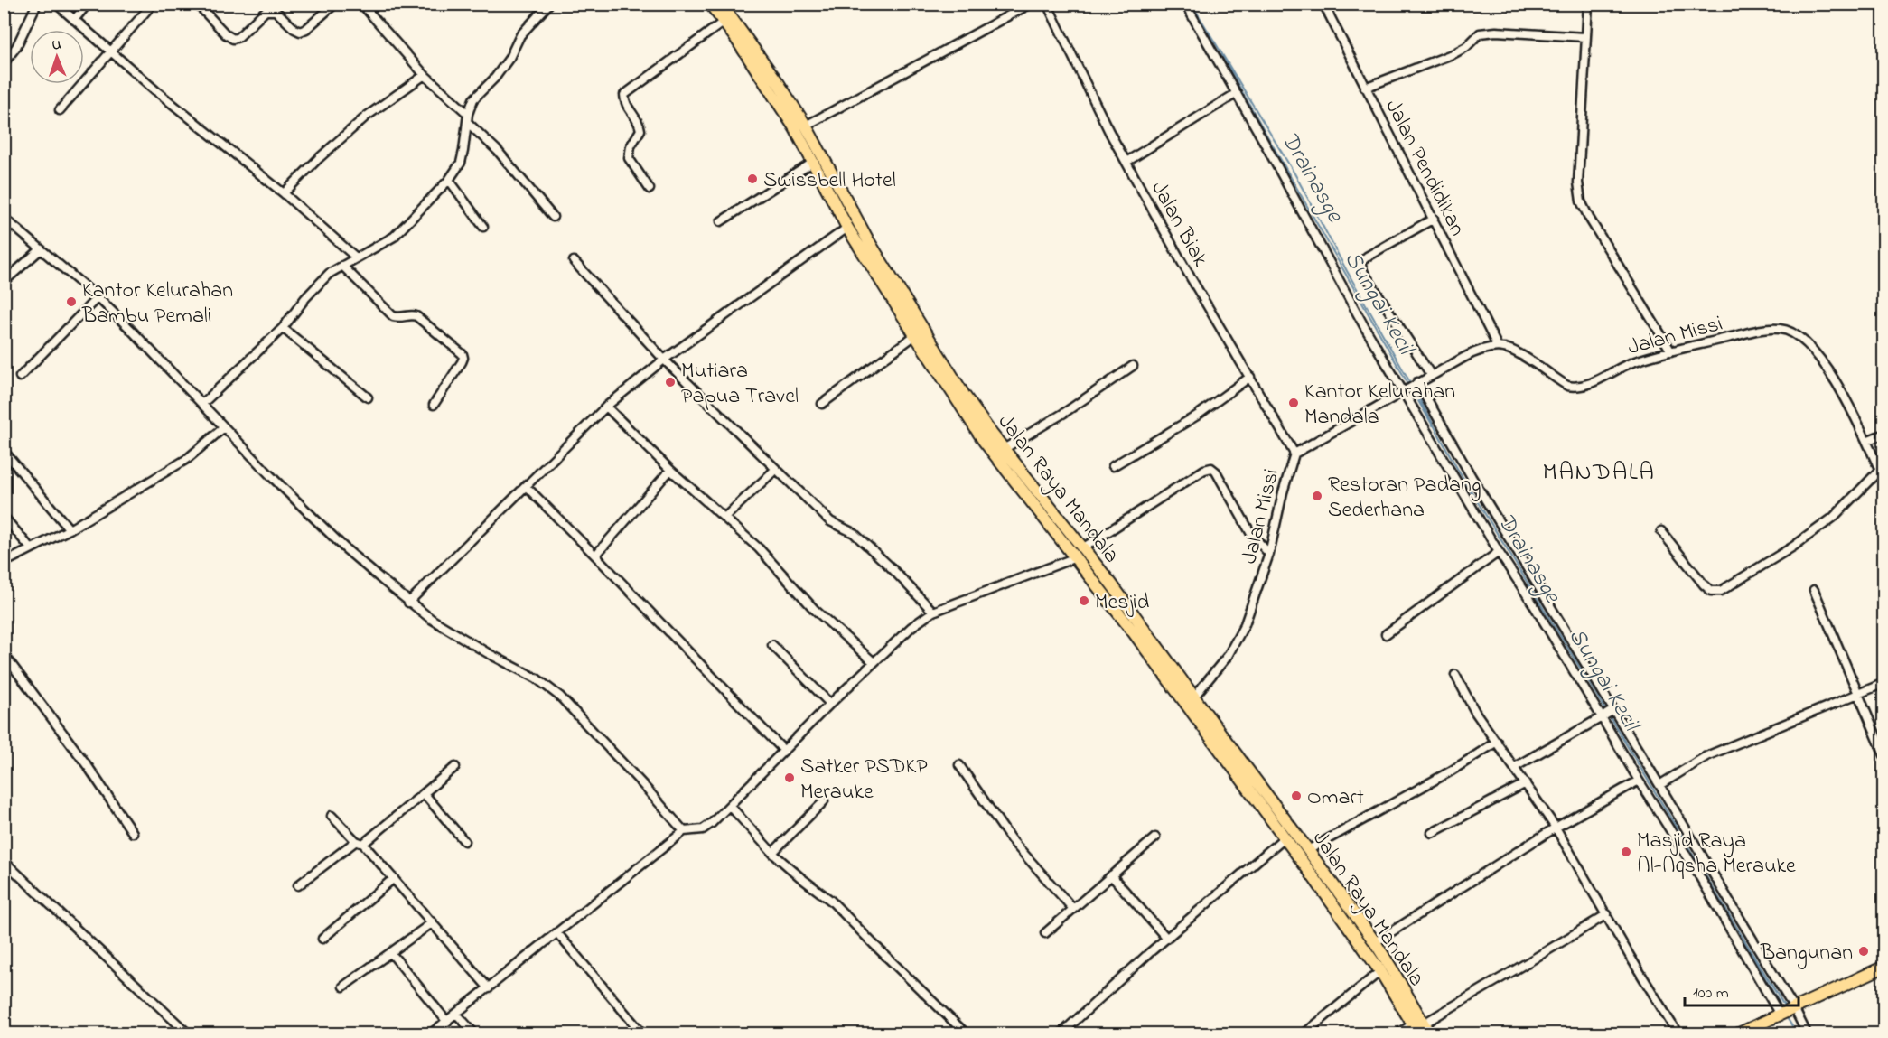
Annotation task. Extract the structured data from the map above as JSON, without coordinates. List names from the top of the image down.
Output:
{
  "streets": {
    "highway": ["Jalan Raya Mandala"],
    "street": ["Jalan Pendidikan", "Jalan Biak", "Jalan Missi"]
  },
  "crossings": [
    ["Jalan Pendidikan", "Jalan Missi"],
    ["Jalan Biak", "Jalan Missi"],
    ["Jalan Missi", "Jalan Raya Mandala"]
  ],
  "districts": ["MANDALA"],
  "water": ["Drainasge", "Sungai Kecil"],
  "places": [
    "Swissbell Hotel",
    "Kantor Kelurahan Bambu Pemali",
    "Mutiara Papua Travel",
    "Kantor Kelurahan Mandala",
    "Restoran Padang Sederhana",
    "Mesjid",
    "Satker PSDKP Merauke",
    "Omart",
    "Masjid Raya Al-Aqsha Merauke",
    "Bangunan"
  ],
  "scale_bar": "100 m",
  "north": "top"
}
